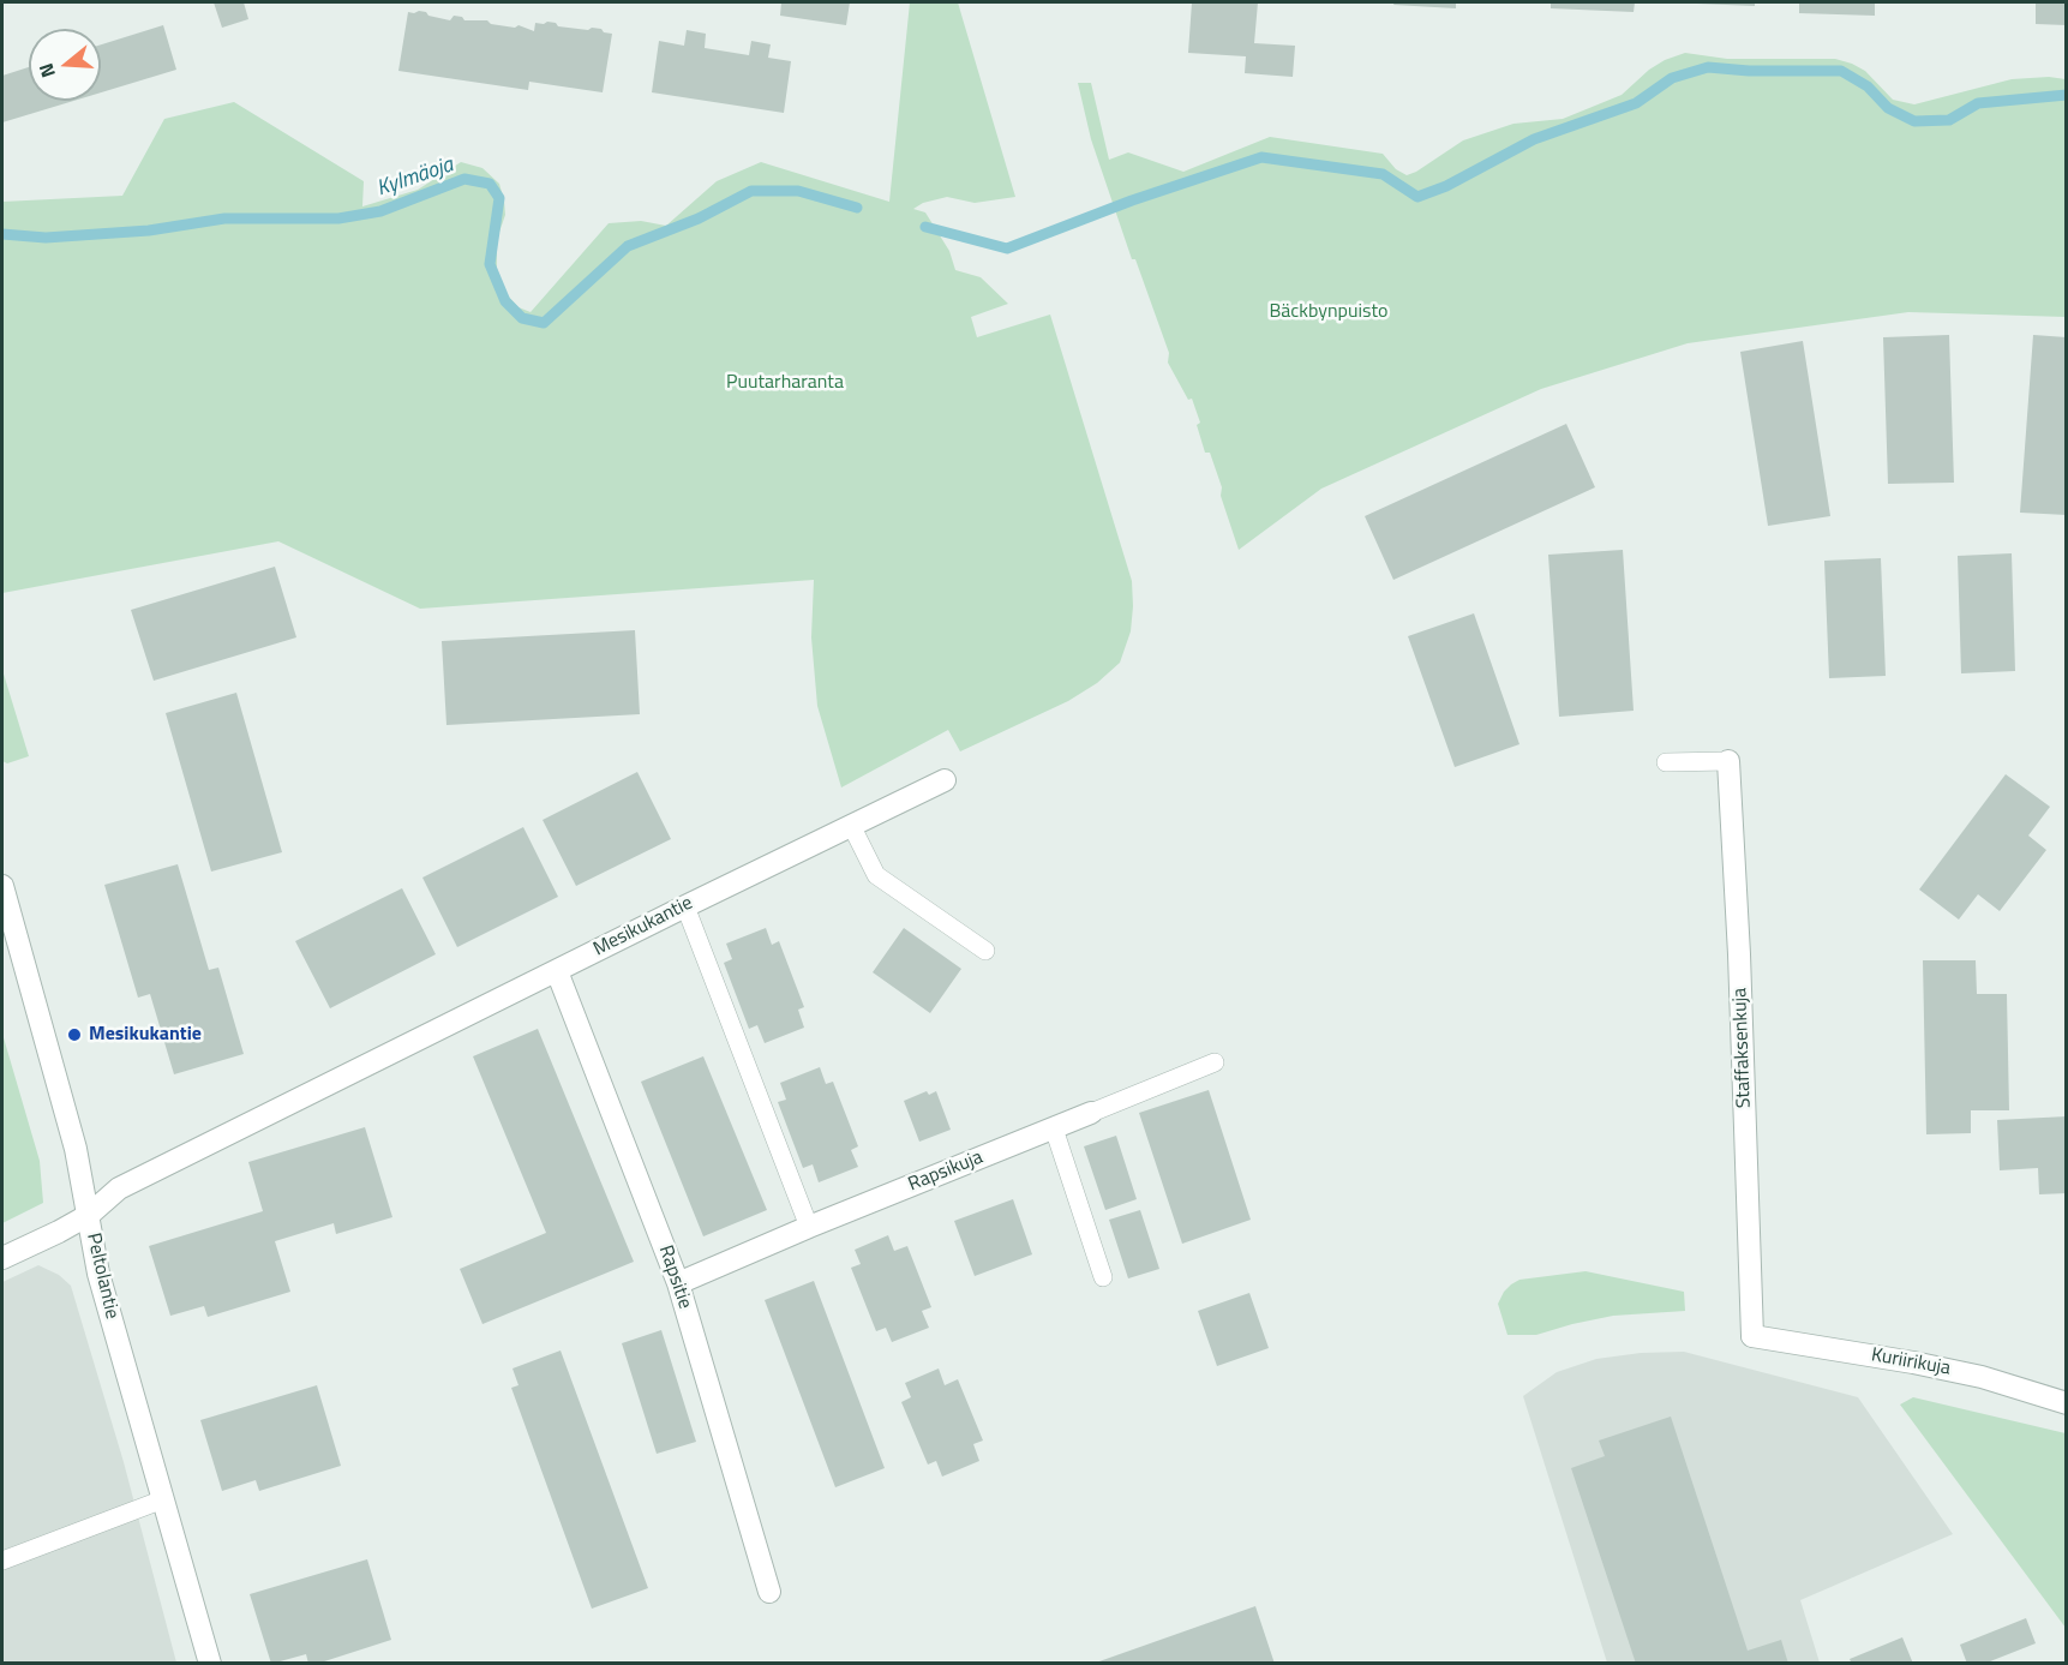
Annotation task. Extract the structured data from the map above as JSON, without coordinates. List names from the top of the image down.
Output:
{
  "streets": {
    "street": [
      "Mesikukantie",
      "Staffaksenkuja",
      "Rapsikuja",
      "Peltolantie",
      "Rapsitie",
      "Kuriirikuja"
    ]
  },
  "crossings": [
    ["Mesikukantie", "Peltolantie"],
    ["Mesikukantie", "Rapsitie"],
    ["Staffaksenkuja", "Kuriirikuja"],
    ["Rapsikuja", "Rapsitie"]
  ],
  "water": ["Kylmäoja"],
  "parks": ["Bäckbynpuisto", "Puutarharanta"],
  "places": ["Mesikukantie"],
  "north": "left"
}
